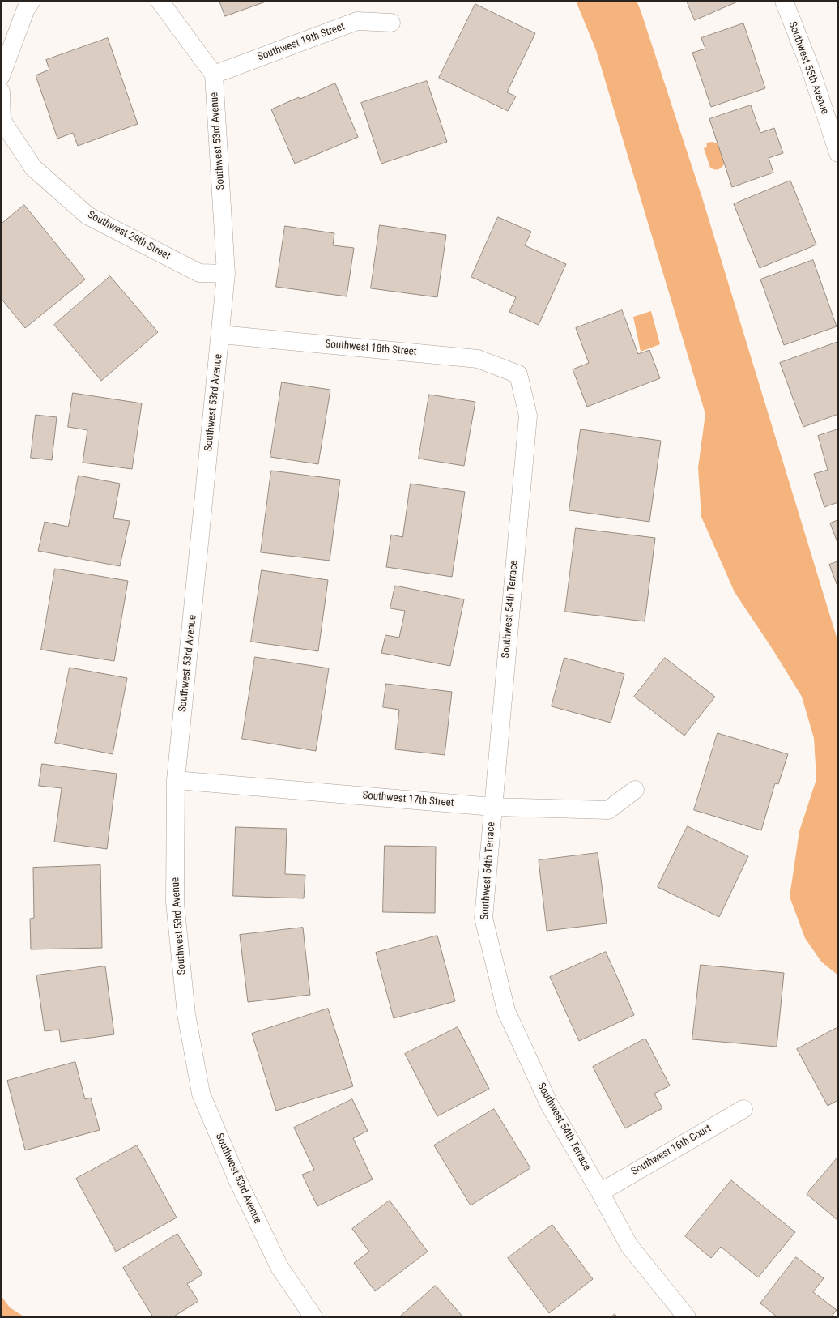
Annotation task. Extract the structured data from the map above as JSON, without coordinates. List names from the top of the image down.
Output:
{
  "streets": {
    "street": [
      "Southwest 19th Street",
      "Southwest 55th Avenue",
      "Southwest 53rd Avenue",
      "Southwest 29th Street",
      "Southwest 18th Street",
      "Southwest 54th Terrace",
      "Southwest 17th Street",
      "Southwest 16th Court"
    ]
  },
  "crossings": [
    ["Southwest 19th Street", "Southwest 53rd Avenue"],
    ["Southwest 53rd Avenue", "Southwest 29th Street"],
    ["Southwest 53rd Avenue", "Southwest 18th Street"],
    ["Southwest 53rd Avenue", "Southwest 17th Street"],
    ["Southwest 18th Street", "Southwest 54th Terrace"],
    ["Southwest 54th Terrace", "Southwest 17th Street"],
    ["Southwest 54th Terrace", "Southwest 16th Court"]
  ]
}
